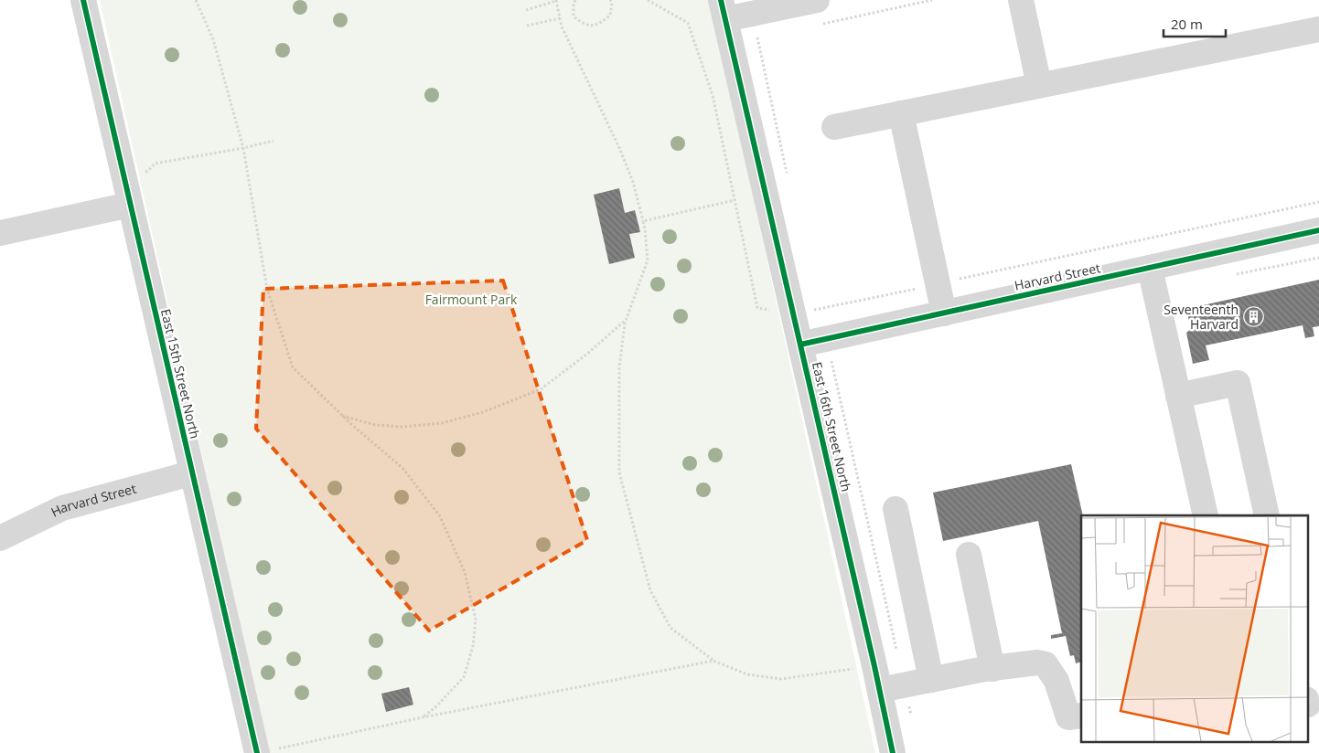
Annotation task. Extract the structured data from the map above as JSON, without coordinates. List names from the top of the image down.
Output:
{
  "streets": {
    "street": ["Harvard Street", "East 15th Street North", "East 16th Street North"]
  },
  "crossings": [
    ["Harvard Street", "East 15th Street North"],
    ["Harvard Street", "East 16th Street North"]
  ],
  "parks": ["Fairmount Park"],
  "places": {
    "building": ["Seventeenth Harvard"]
  },
  "scale_bar": "20 m"
}
